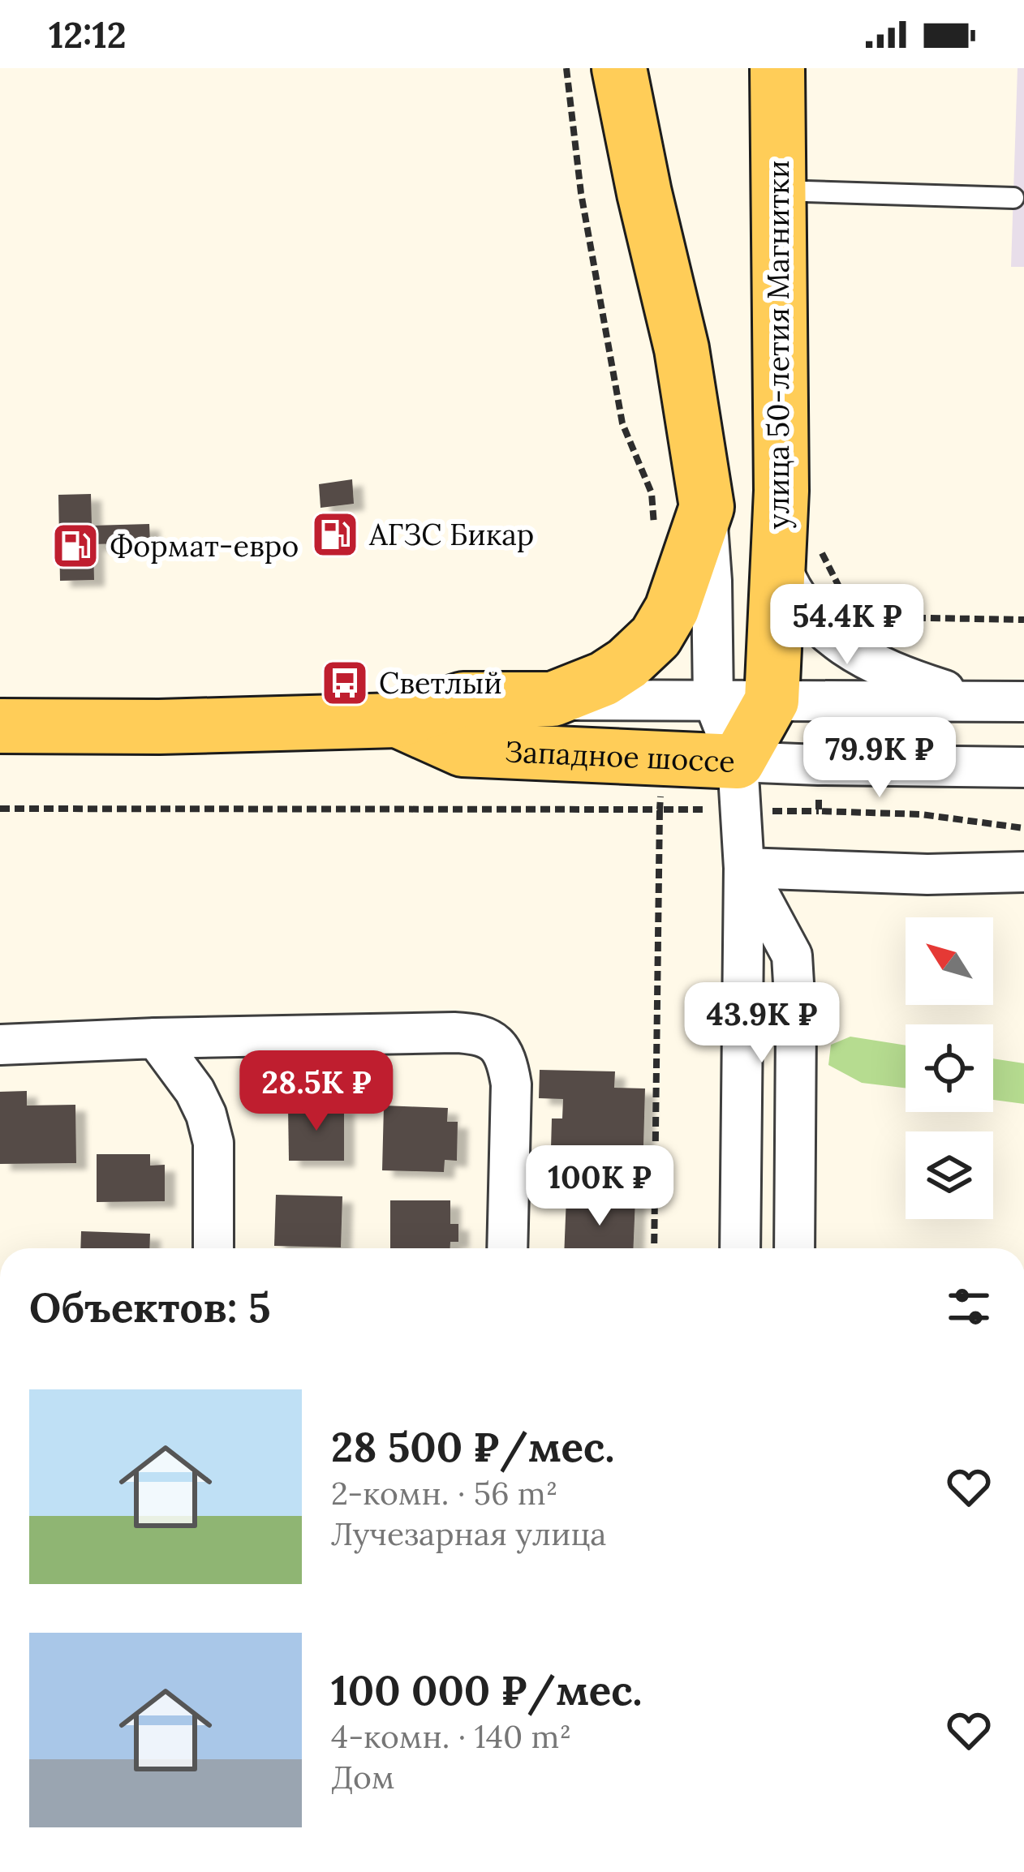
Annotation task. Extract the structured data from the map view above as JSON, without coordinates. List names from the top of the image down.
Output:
{
  "streets": {
    "main road": ["улица 50-летия Магнитки", "Западное шоссе"]
  },
  "crossings": [
    ["улица 50-летия Магнитки", "Западное шоссе"]
  ],
  "places": {
    "fuel station": ["АГЗС Бикар", "Формат-евро"],
    "bus stop": ["Светлый"]
  },
  "north": "top left",
  "page": {
    "status": "12:12",
    "price": [
      "54.4K ₽",
      "79.9K ₽",
      "43.9K ₽",
      "28.5K ₽",
      "100K ₽"
    ],
    "heading": "Объектов: 5",
    "list": [
      {
        "name": "28 500 ₽/мес.",
        "note": "2-комн. · 56 m² · Лучезарная улица"
      },
      {
        "name": "100 000 ₽/мес.",
        "note": "4-комн. · 140 m² · Дом"
      }
    ]
  }
}
